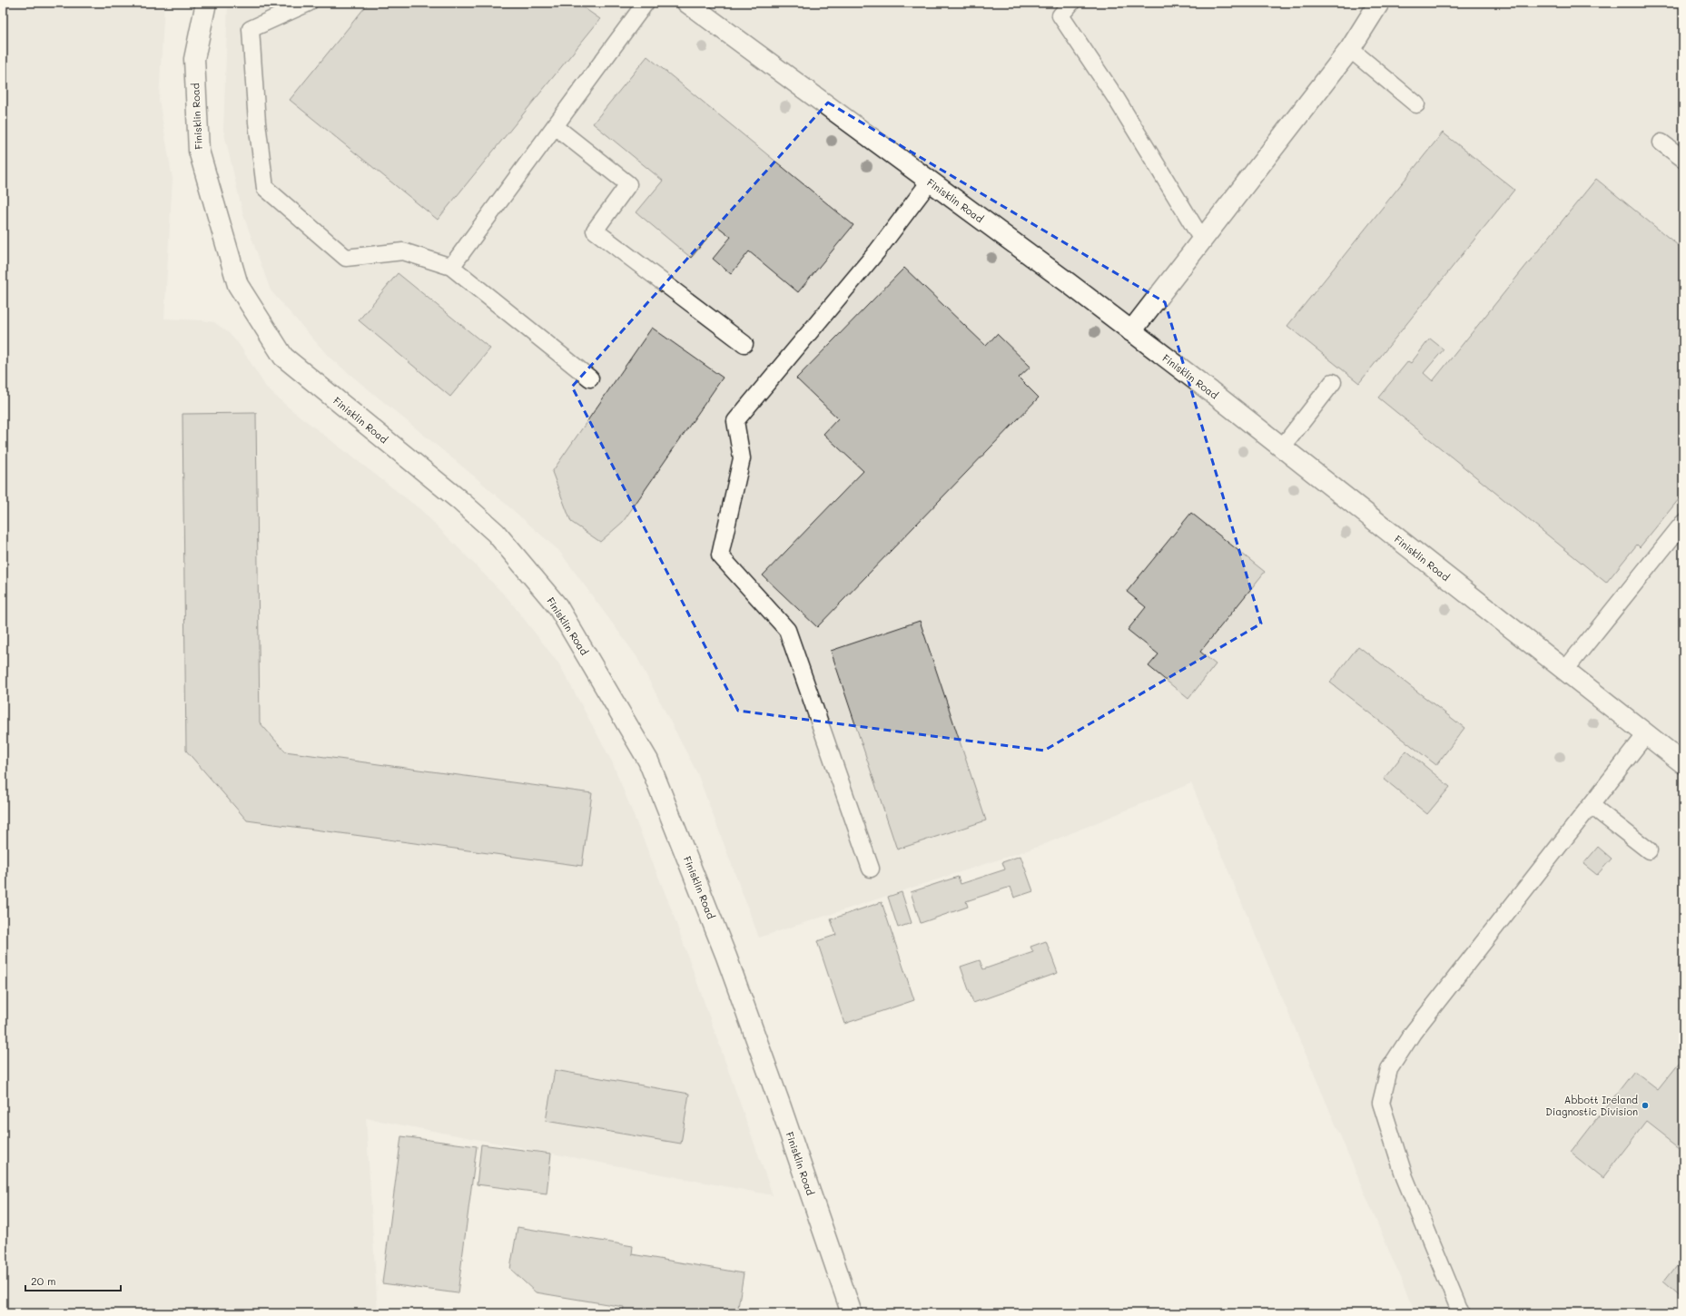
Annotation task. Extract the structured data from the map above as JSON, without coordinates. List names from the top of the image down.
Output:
{
  "streets": {
    "street": ["Finisklin Road"]
  },
  "places": ["Abbott Ireland Diagnostic Division"],
  "scale_bar": "20 m"
}
